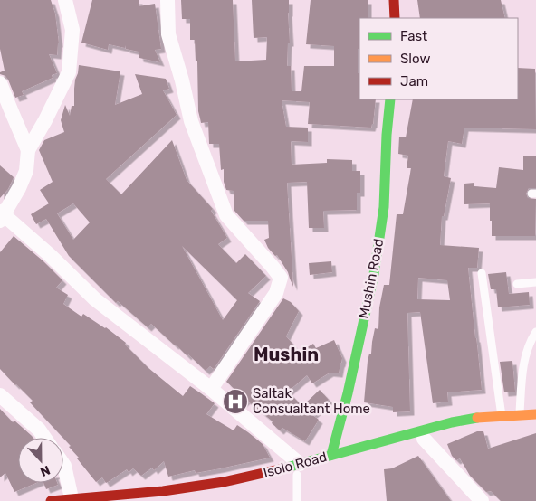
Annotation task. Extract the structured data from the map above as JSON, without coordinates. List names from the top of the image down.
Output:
{
  "streets": {
    "main road": ["Mushin Road", "Isolo Road"]
  },
  "crossings": [
    ["Mushin Road", "Isolo Road"]
  ],
  "districts": ["Mushin"],
  "places": {
    "hospital": ["Saltak Consualtant Home"]
  },
  "legend": ["Fast", "Slow", "Jam"],
  "north": "bottom"
}
